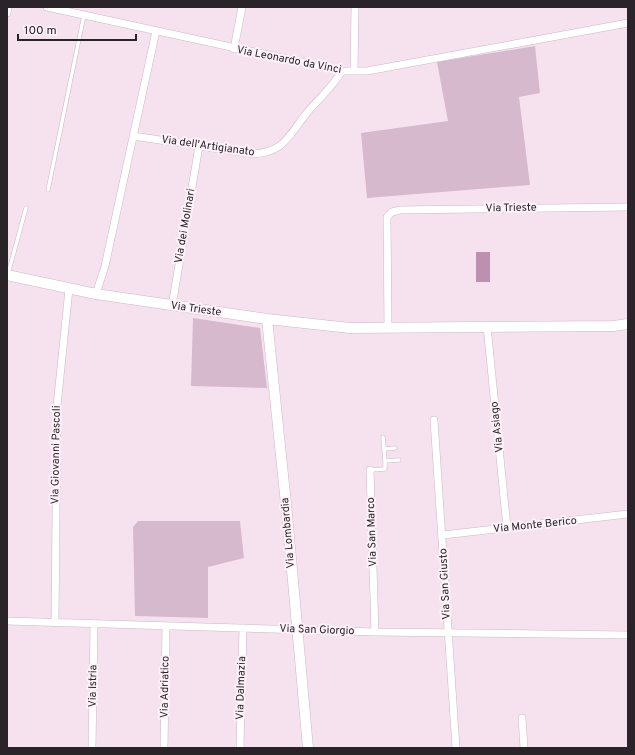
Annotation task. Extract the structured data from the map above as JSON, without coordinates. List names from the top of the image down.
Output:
{
  "streets": {
    "street": [
      "Via Leonardo da Vinci",
      "Via dell'Artigianato",
      "Via Trieste",
      "Via dei Molinari",
      "Via Asiago",
      "Via Giovanni Pascoli",
      "Via Monte Berico",
      "Via San Marco",
      "Via Lombardia",
      "Via San Giusto",
      "Via San Giorgio",
      "Via Istria",
      "Via Adriatico",
      "Via Dalmazia"
    ]
  },
  "crossings": [
    ["Via Leonardo da Vinci", "Via dell'Artigianato"],
    ["Via dell'Artigianato", "Via dei Molinari"],
    ["Via Trieste", "Via dei Molinari"],
    ["Via Trieste", "Via Asiago"],
    ["Via Trieste", "Via Giovanni Pascoli"],
    ["Via Trieste", "Via Lombardia"],
    ["Via Asiago", "Via Monte Berico"],
    ["Via Giovanni Pascoli", "Via San Giorgio"],
    ["Via Monte Berico", "Via San Giusto"],
    ["Via San Marco", "Via San Giorgio"],
    ["Via Lombardia", "Via San Giorgio"],
    ["Via San Giusto", "Via San Giorgio"],
    ["Via San Giorgio", "Via Istria"],
    ["Via San Giorgio", "Via Adriatico"],
    ["Via San Giorgio", "Via Dalmazia"]
  ],
  "scale_bar": "100 m"
}
